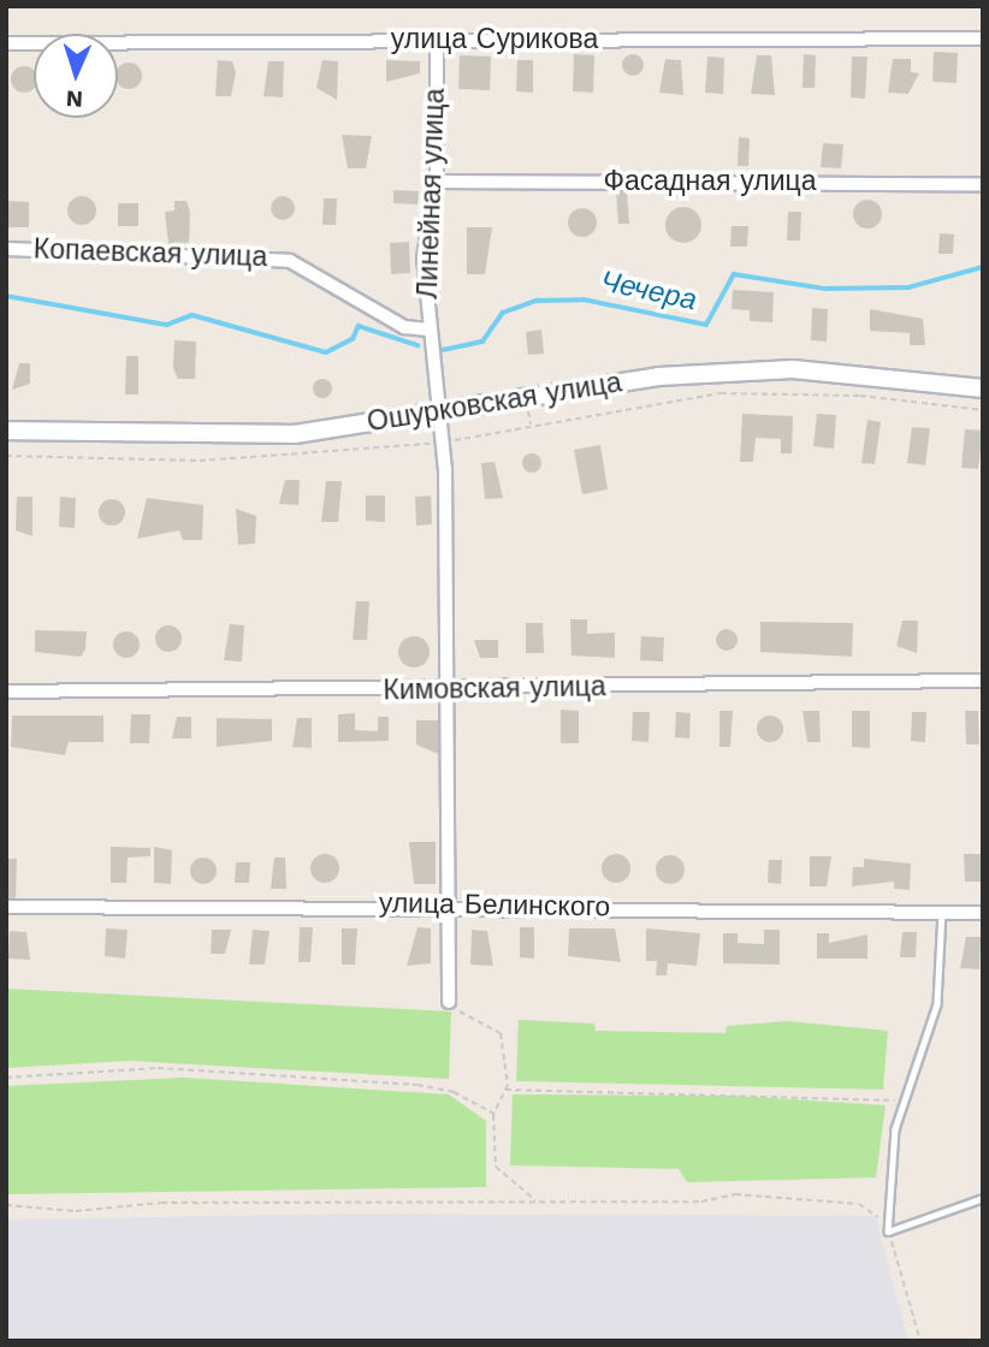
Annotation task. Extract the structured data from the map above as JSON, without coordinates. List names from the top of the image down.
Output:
{
  "streets": {
    "street": [
      "улица Сурикова",
      "Фасадная улица",
      "Линейная улица",
      "Копаевская улица",
      "Ошурковская улица",
      "Кимовская улица",
      "улица Белинского"
    ]
  },
  "crossings": [
    ["улица Сурикова", "Линейная улица"],
    ["Фасадная улица", "Линейная улица"],
    ["Линейная улица", "Копаевская улица"],
    ["Линейная улица", "Ошурковская улица"],
    ["Линейная улица", "Кимовская улица"],
    ["Линейная улица", "улица Белинского"]
  ],
  "water": ["Чечера"],
  "north": "bottom"
}
